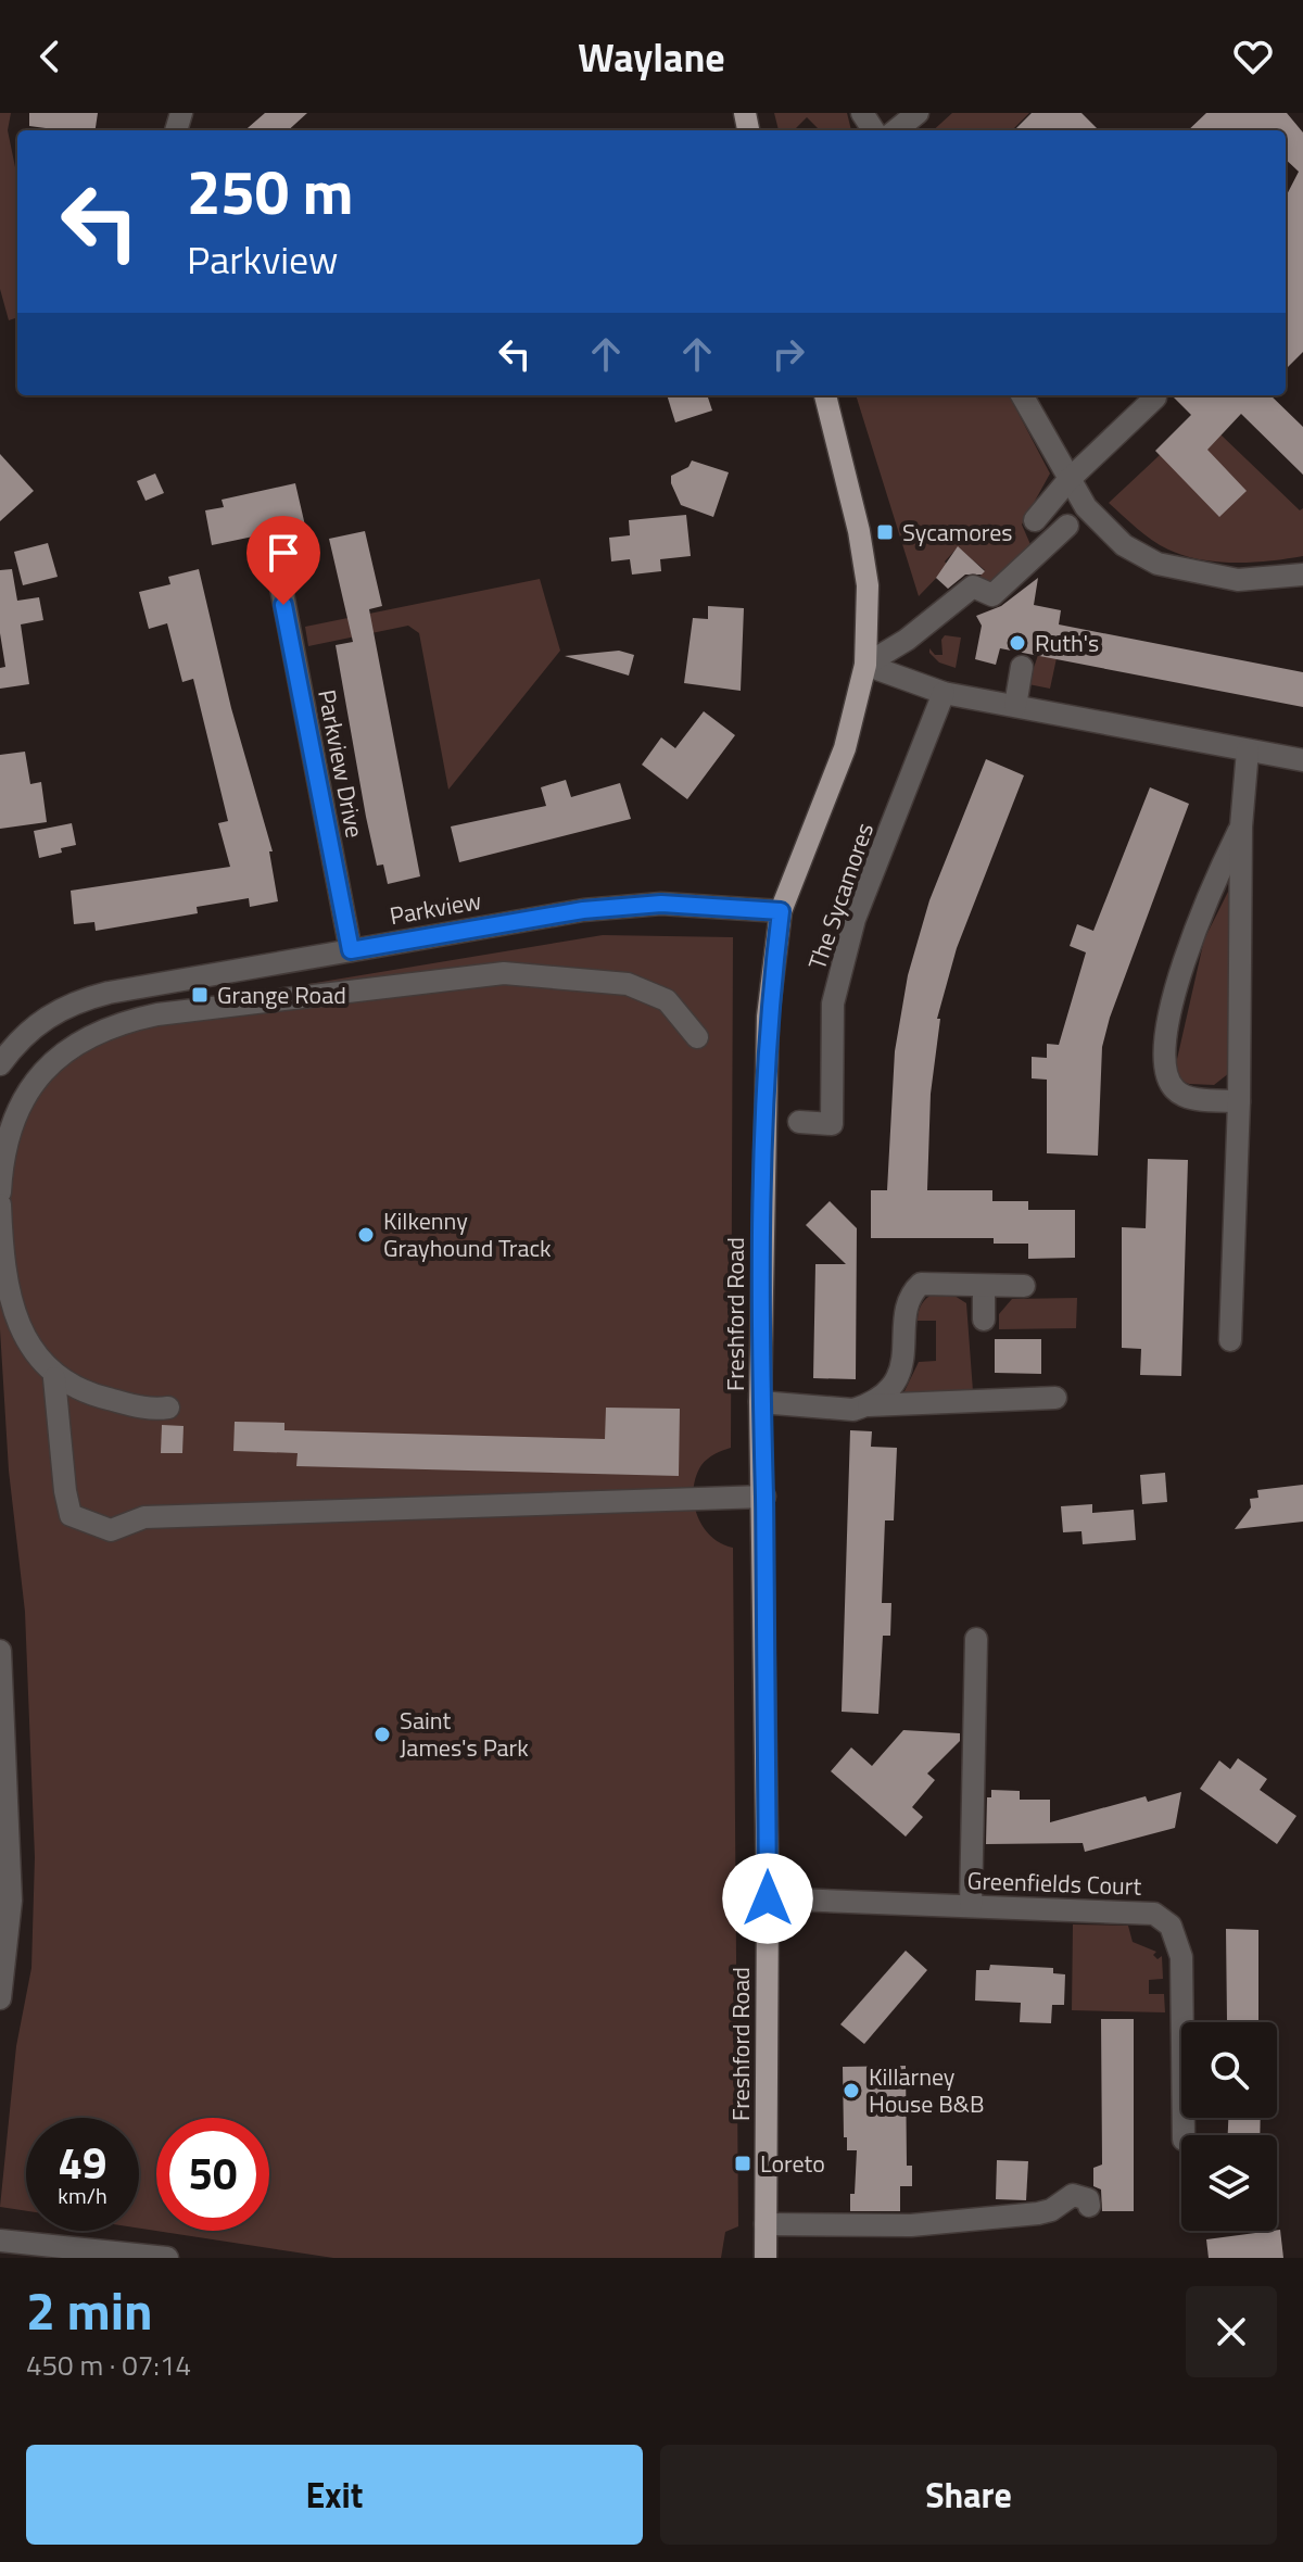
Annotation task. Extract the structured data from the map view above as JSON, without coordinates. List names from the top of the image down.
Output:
{
  "streets": {
    "main road": ["Freshford Road"],
    "street": [
      "Parkview Drive",
      "The Sycamores",
      "Parkview",
      "Greenfields Court"
    ]
  },
  "crossings": [
    ["Parkview Drive", "Parkview"],
    ["Parkview", "Freshford Road"],
    ["Freshford Road", "Greenfields Court"]
  ],
  "places": {
    "transit": ["Sycamores", "Grange Road", "Loreto"],
    "other": [
      "Ruth's",
      "Kilkenny Grayhound Track",
      "Saint James's Park",
      "Killarney House B&B"
    ]
  },
  "page": {
    "header": "Waylane",
    "turn": ["250 m", "Parkview"],
    "speed": "49 km/h",
    "limit": "50",
    "heading": ["2 min", "450 m · 07:14"],
    "buttons": ["Exit", "Share"]
  }
}
